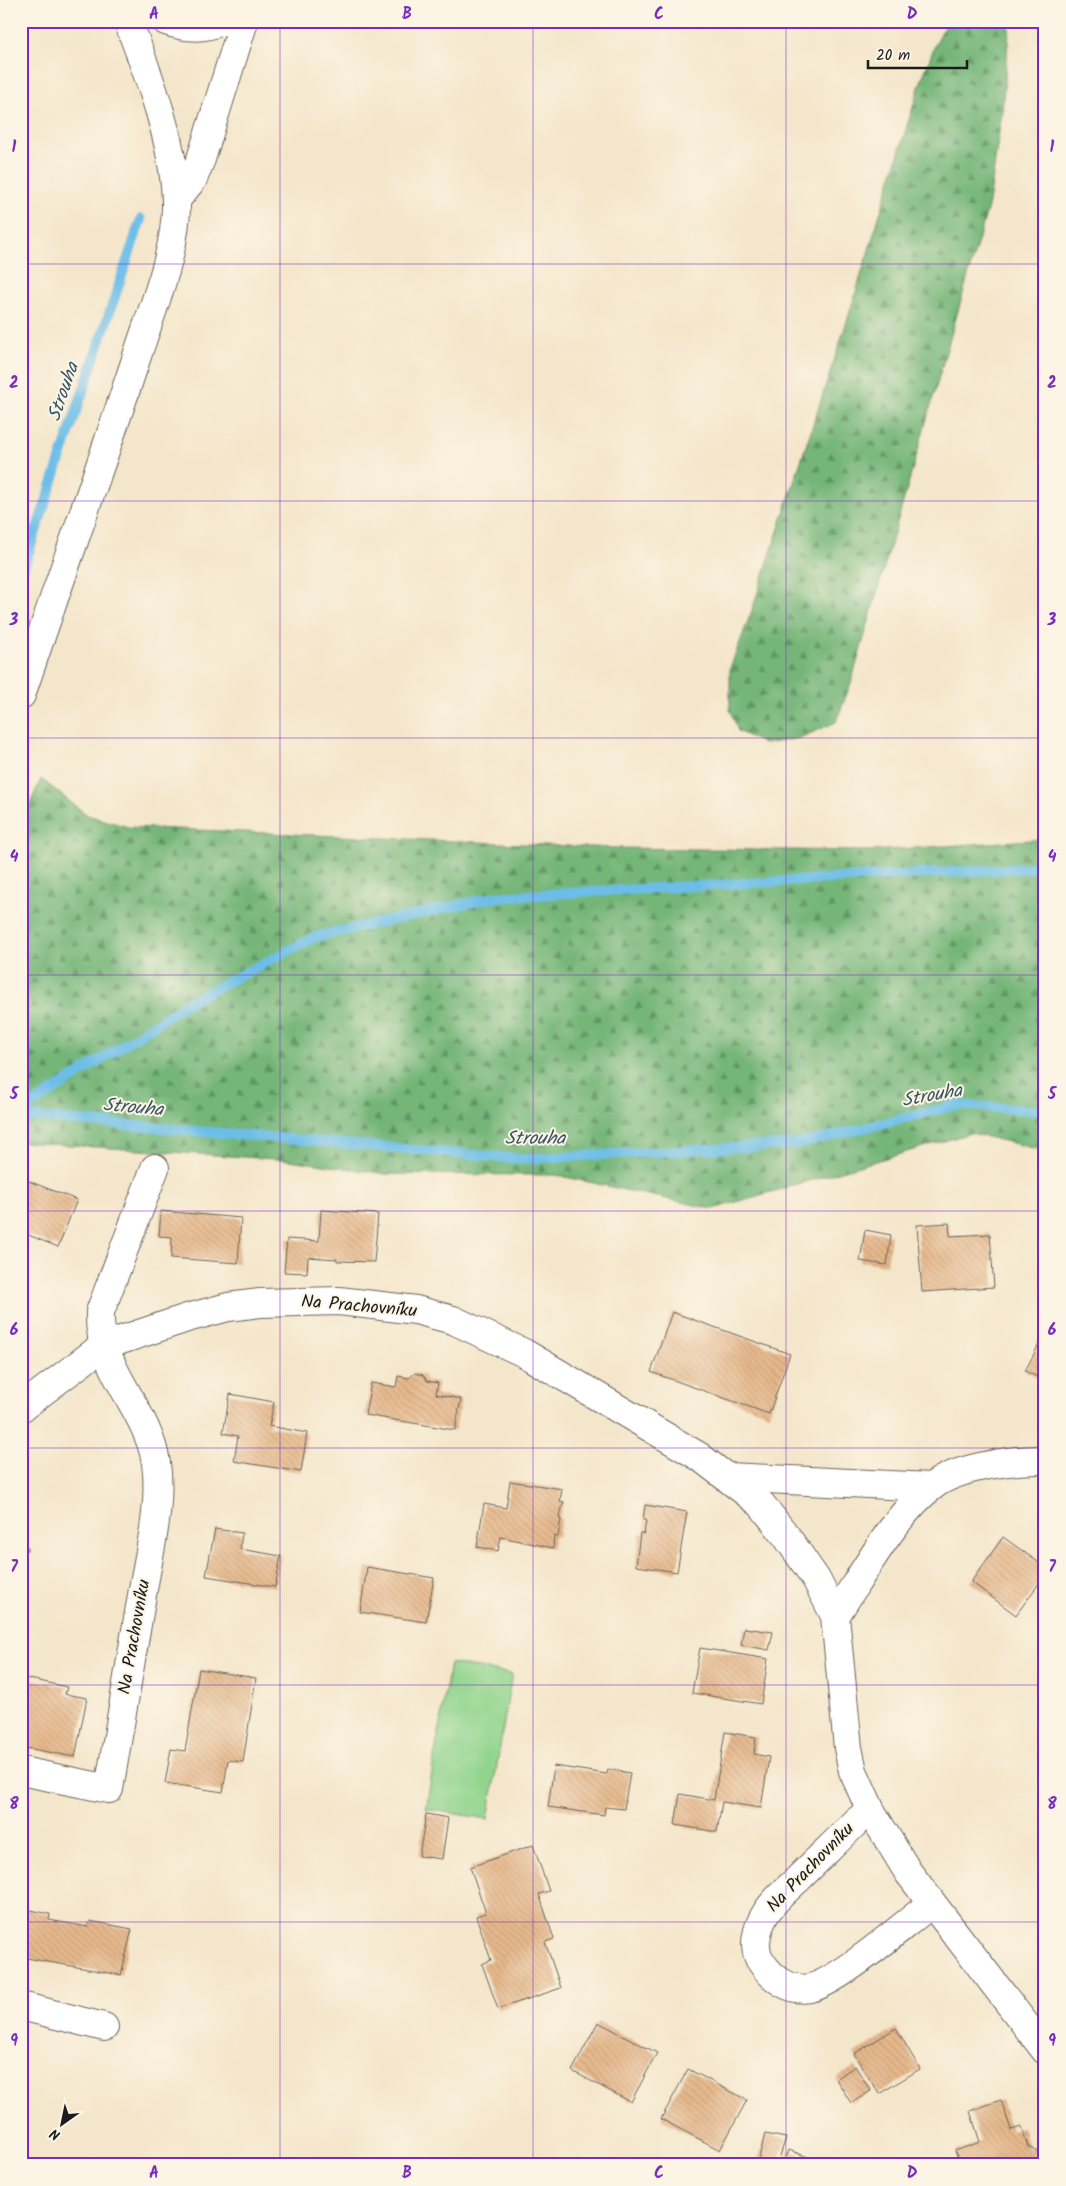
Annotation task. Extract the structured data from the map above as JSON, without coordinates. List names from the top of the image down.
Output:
{
  "streets": {
    "street": ["Na Prachovníku"]
  },
  "water": ["Strouha"],
  "scale_bar": "20 m",
  "north": "bottom left",
  "grid": {
    "columns": [
      "A",
      "B",
      "C",
      "D"
    ],
    "rows": [
      "1",
      "2",
      "3",
      "4",
      "5",
      "6",
      "7",
      "8",
      "9"
    ]
  }
}
